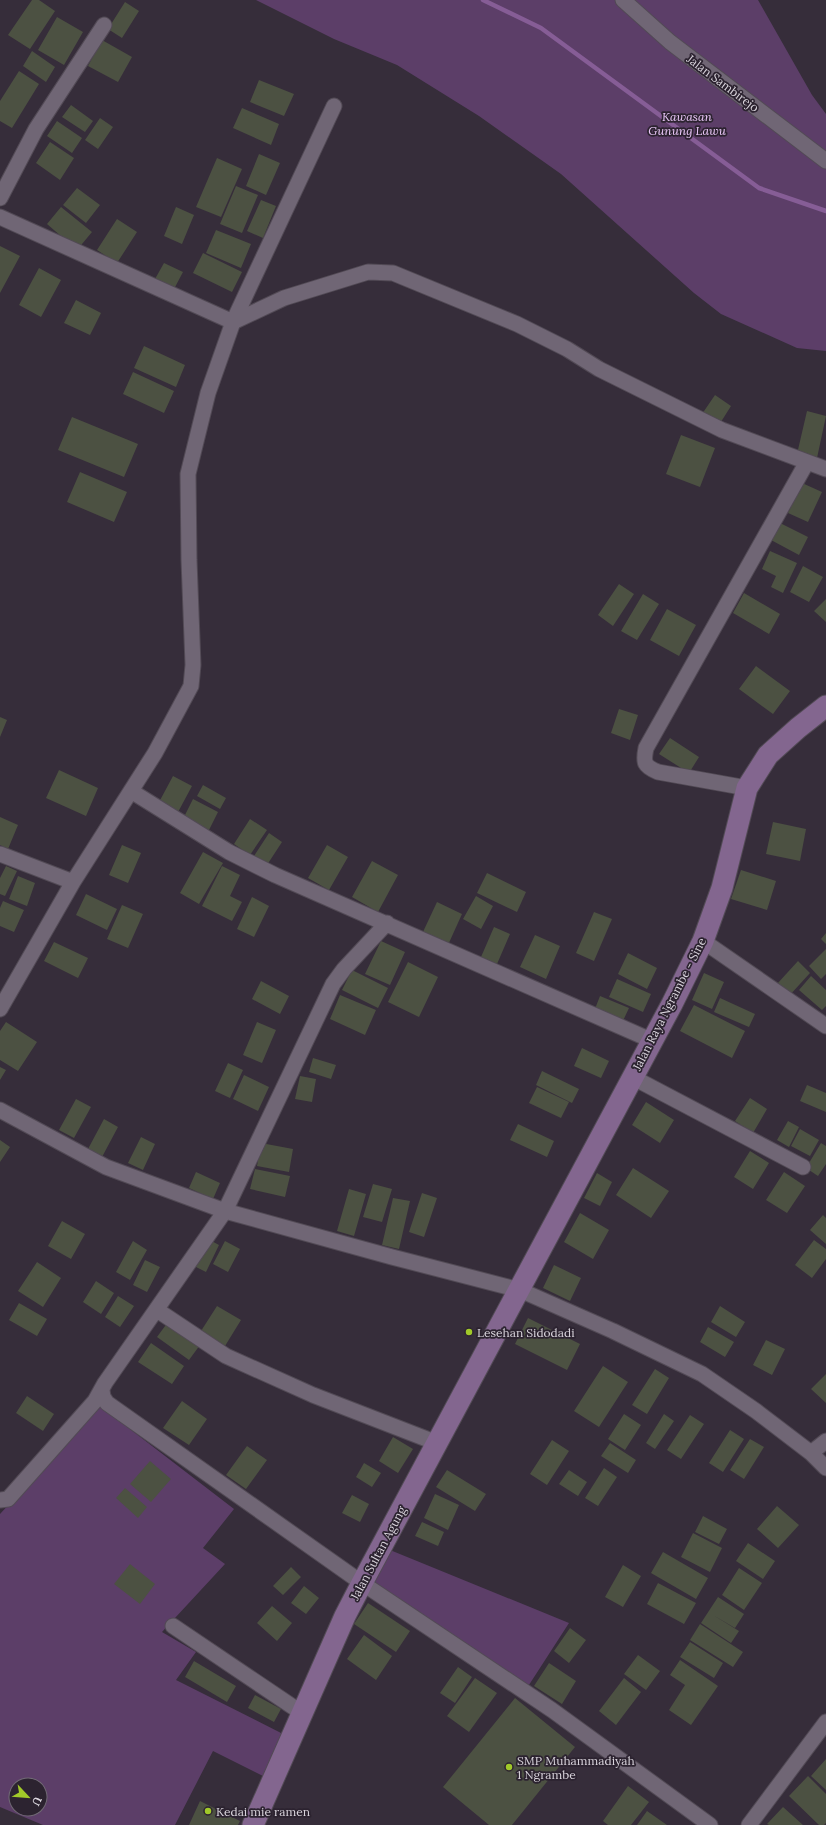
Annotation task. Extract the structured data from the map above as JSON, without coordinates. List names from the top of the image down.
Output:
{
  "streets": {
    "main road": ["Jalan Raya Ngrambe - Sine", "Jalan Sultan Agung"],
    "street": ["Jalan Sambirejo"]
  },
  "crossings": [
    ["Jalan Raya Ngrambe - Sine", "Jalan Sultan Agung"]
  ],
  "parks": ["Kawasan Gunung Lawu"],
  "places": ["Lesehan Sidodadi", "SMP Muhammadiyah 1 Ngrambe", "Kedai mie ramen"],
  "north": "bottom right"
}
